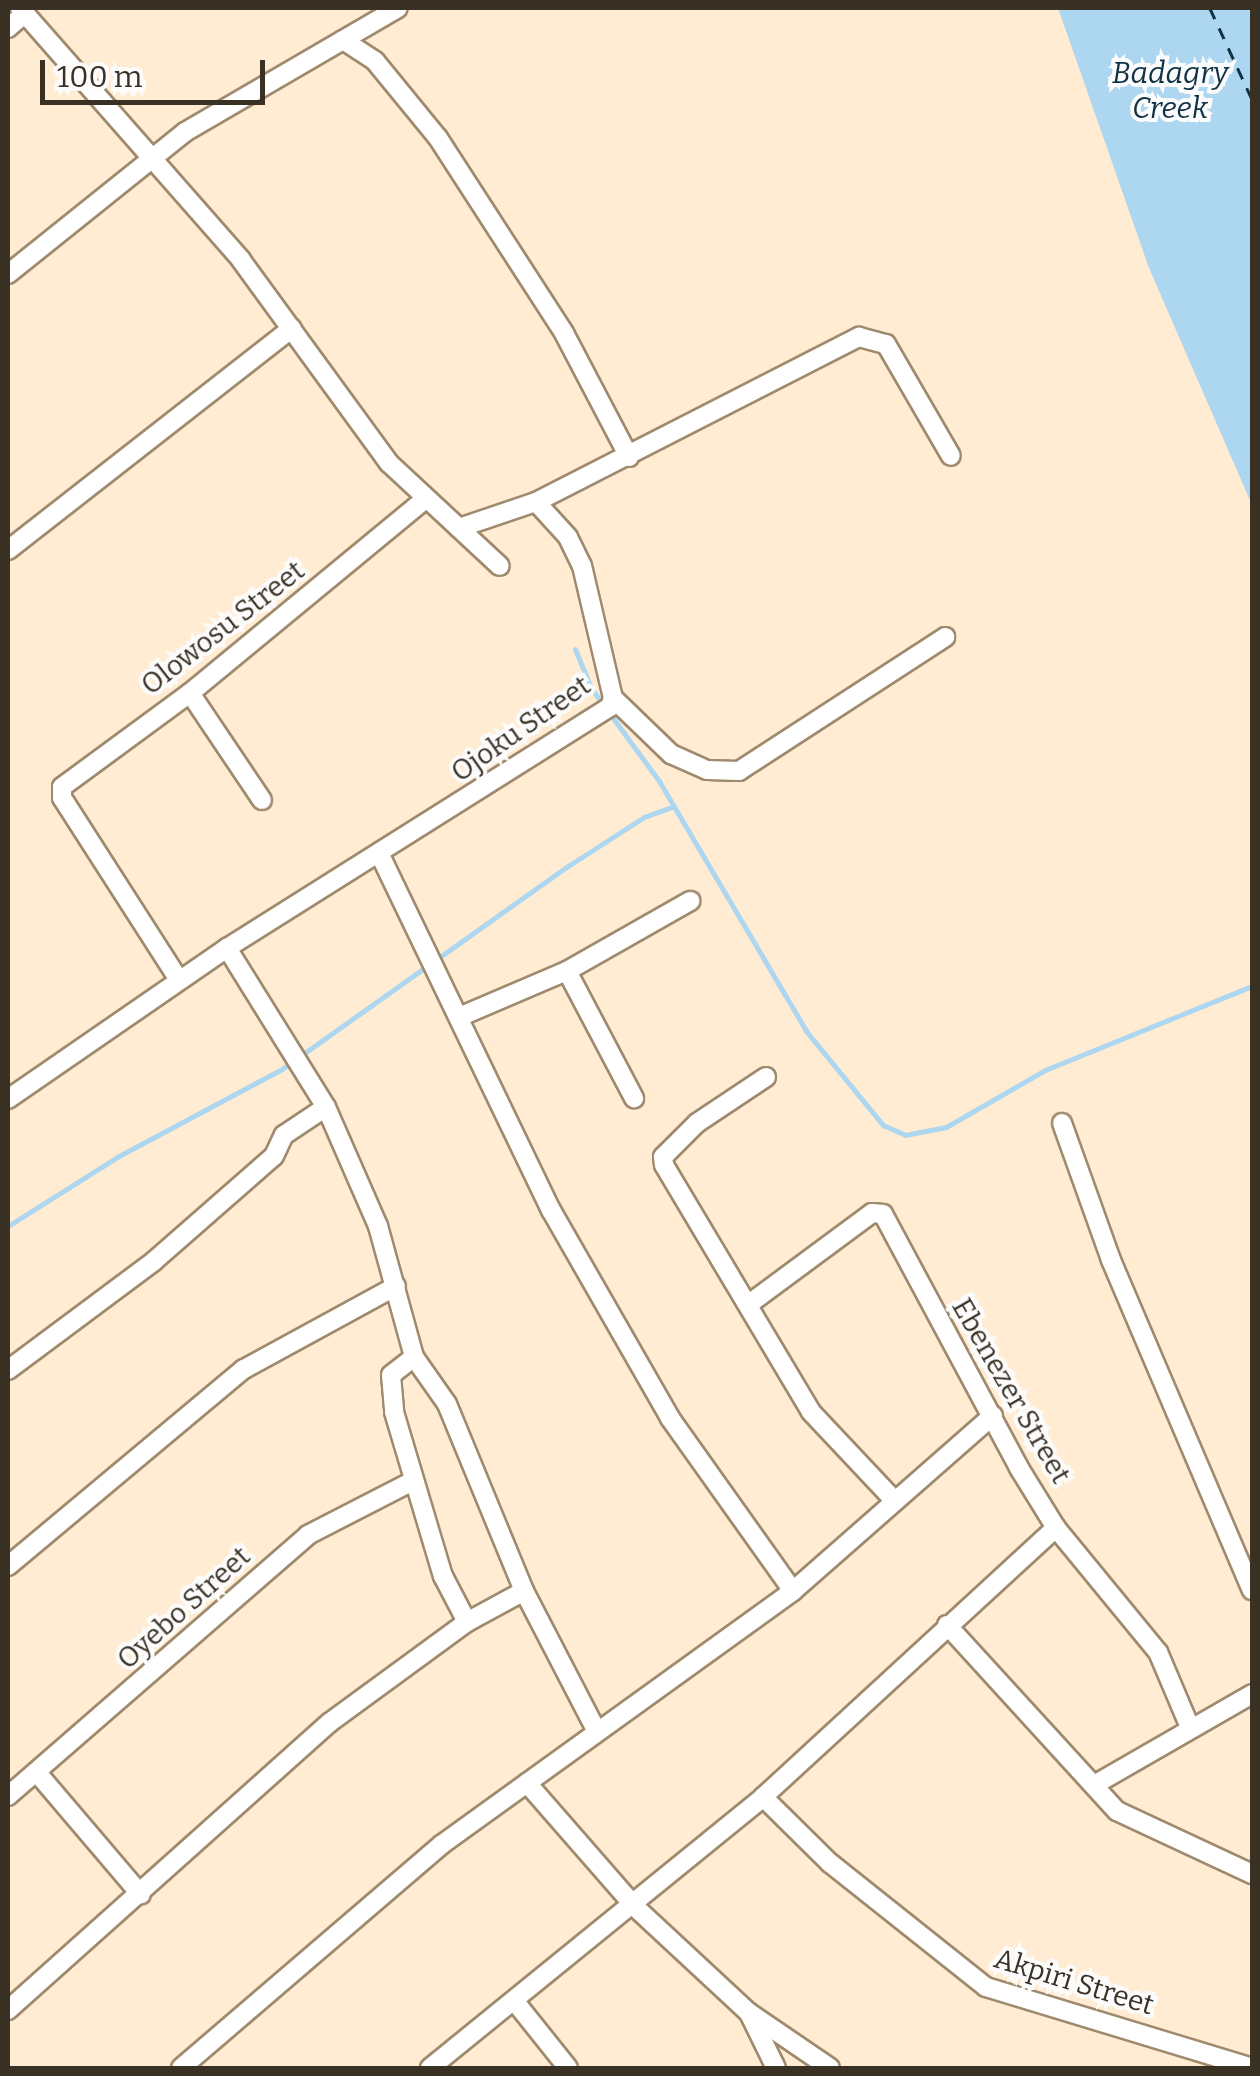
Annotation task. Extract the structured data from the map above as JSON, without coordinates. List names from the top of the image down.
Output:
{
  "streets": {
    "street": [
      "Olowosu Street",
      "Ojoku Street",
      "Ebenezer Street",
      "Oyebo Street",
      "Akpiri Street"
    ]
  },
  "crossings": [
    ["Olowosu Street", "Ojoku Street"]
  ],
  "water": ["Badagry Creek"],
  "scale_bar": "100 m"
}
